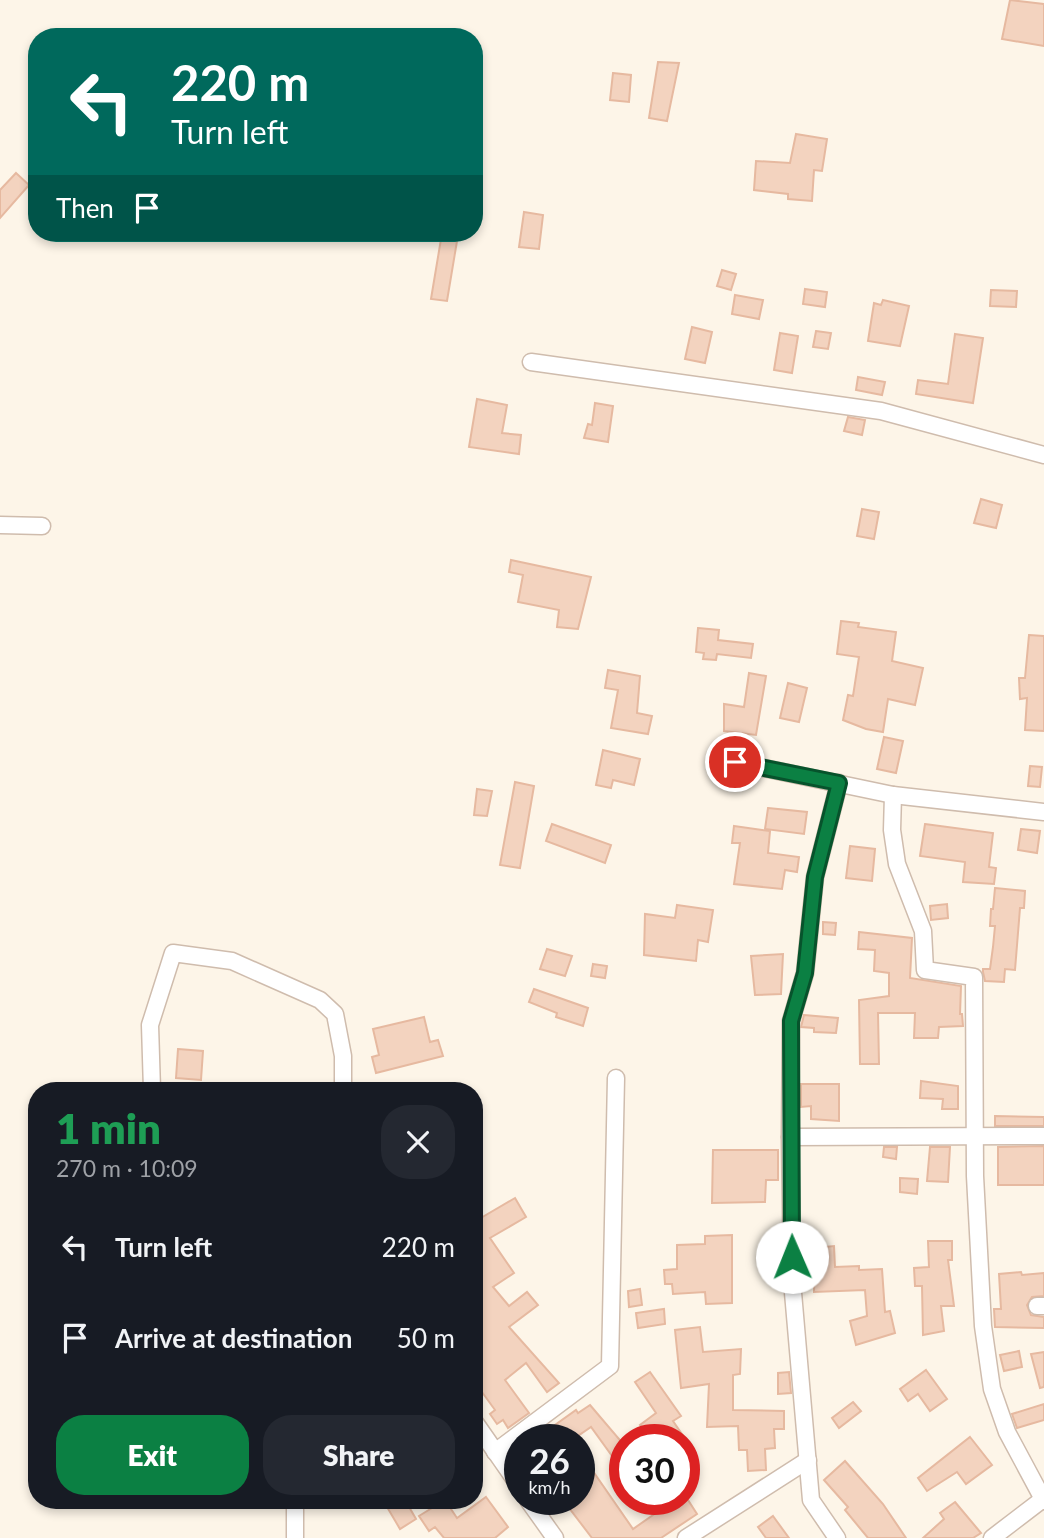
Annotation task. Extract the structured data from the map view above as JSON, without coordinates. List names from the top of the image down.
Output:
{
  "page": {
    "turn": ["220 m", "Turn left"],
    "then": "Then",
    "heading": ["1 min", "270 m · 10:09"],
    "list": [
      {
        "name": "Turn left",
        "value": "220 m"
      },
      {
        "name": "Arrive at destination",
        "value": "50 m"
      }
    ],
    "buttons": ["Exit", "Share"],
    "speed": "26 km/h",
    "limit": "30"
  }
}
